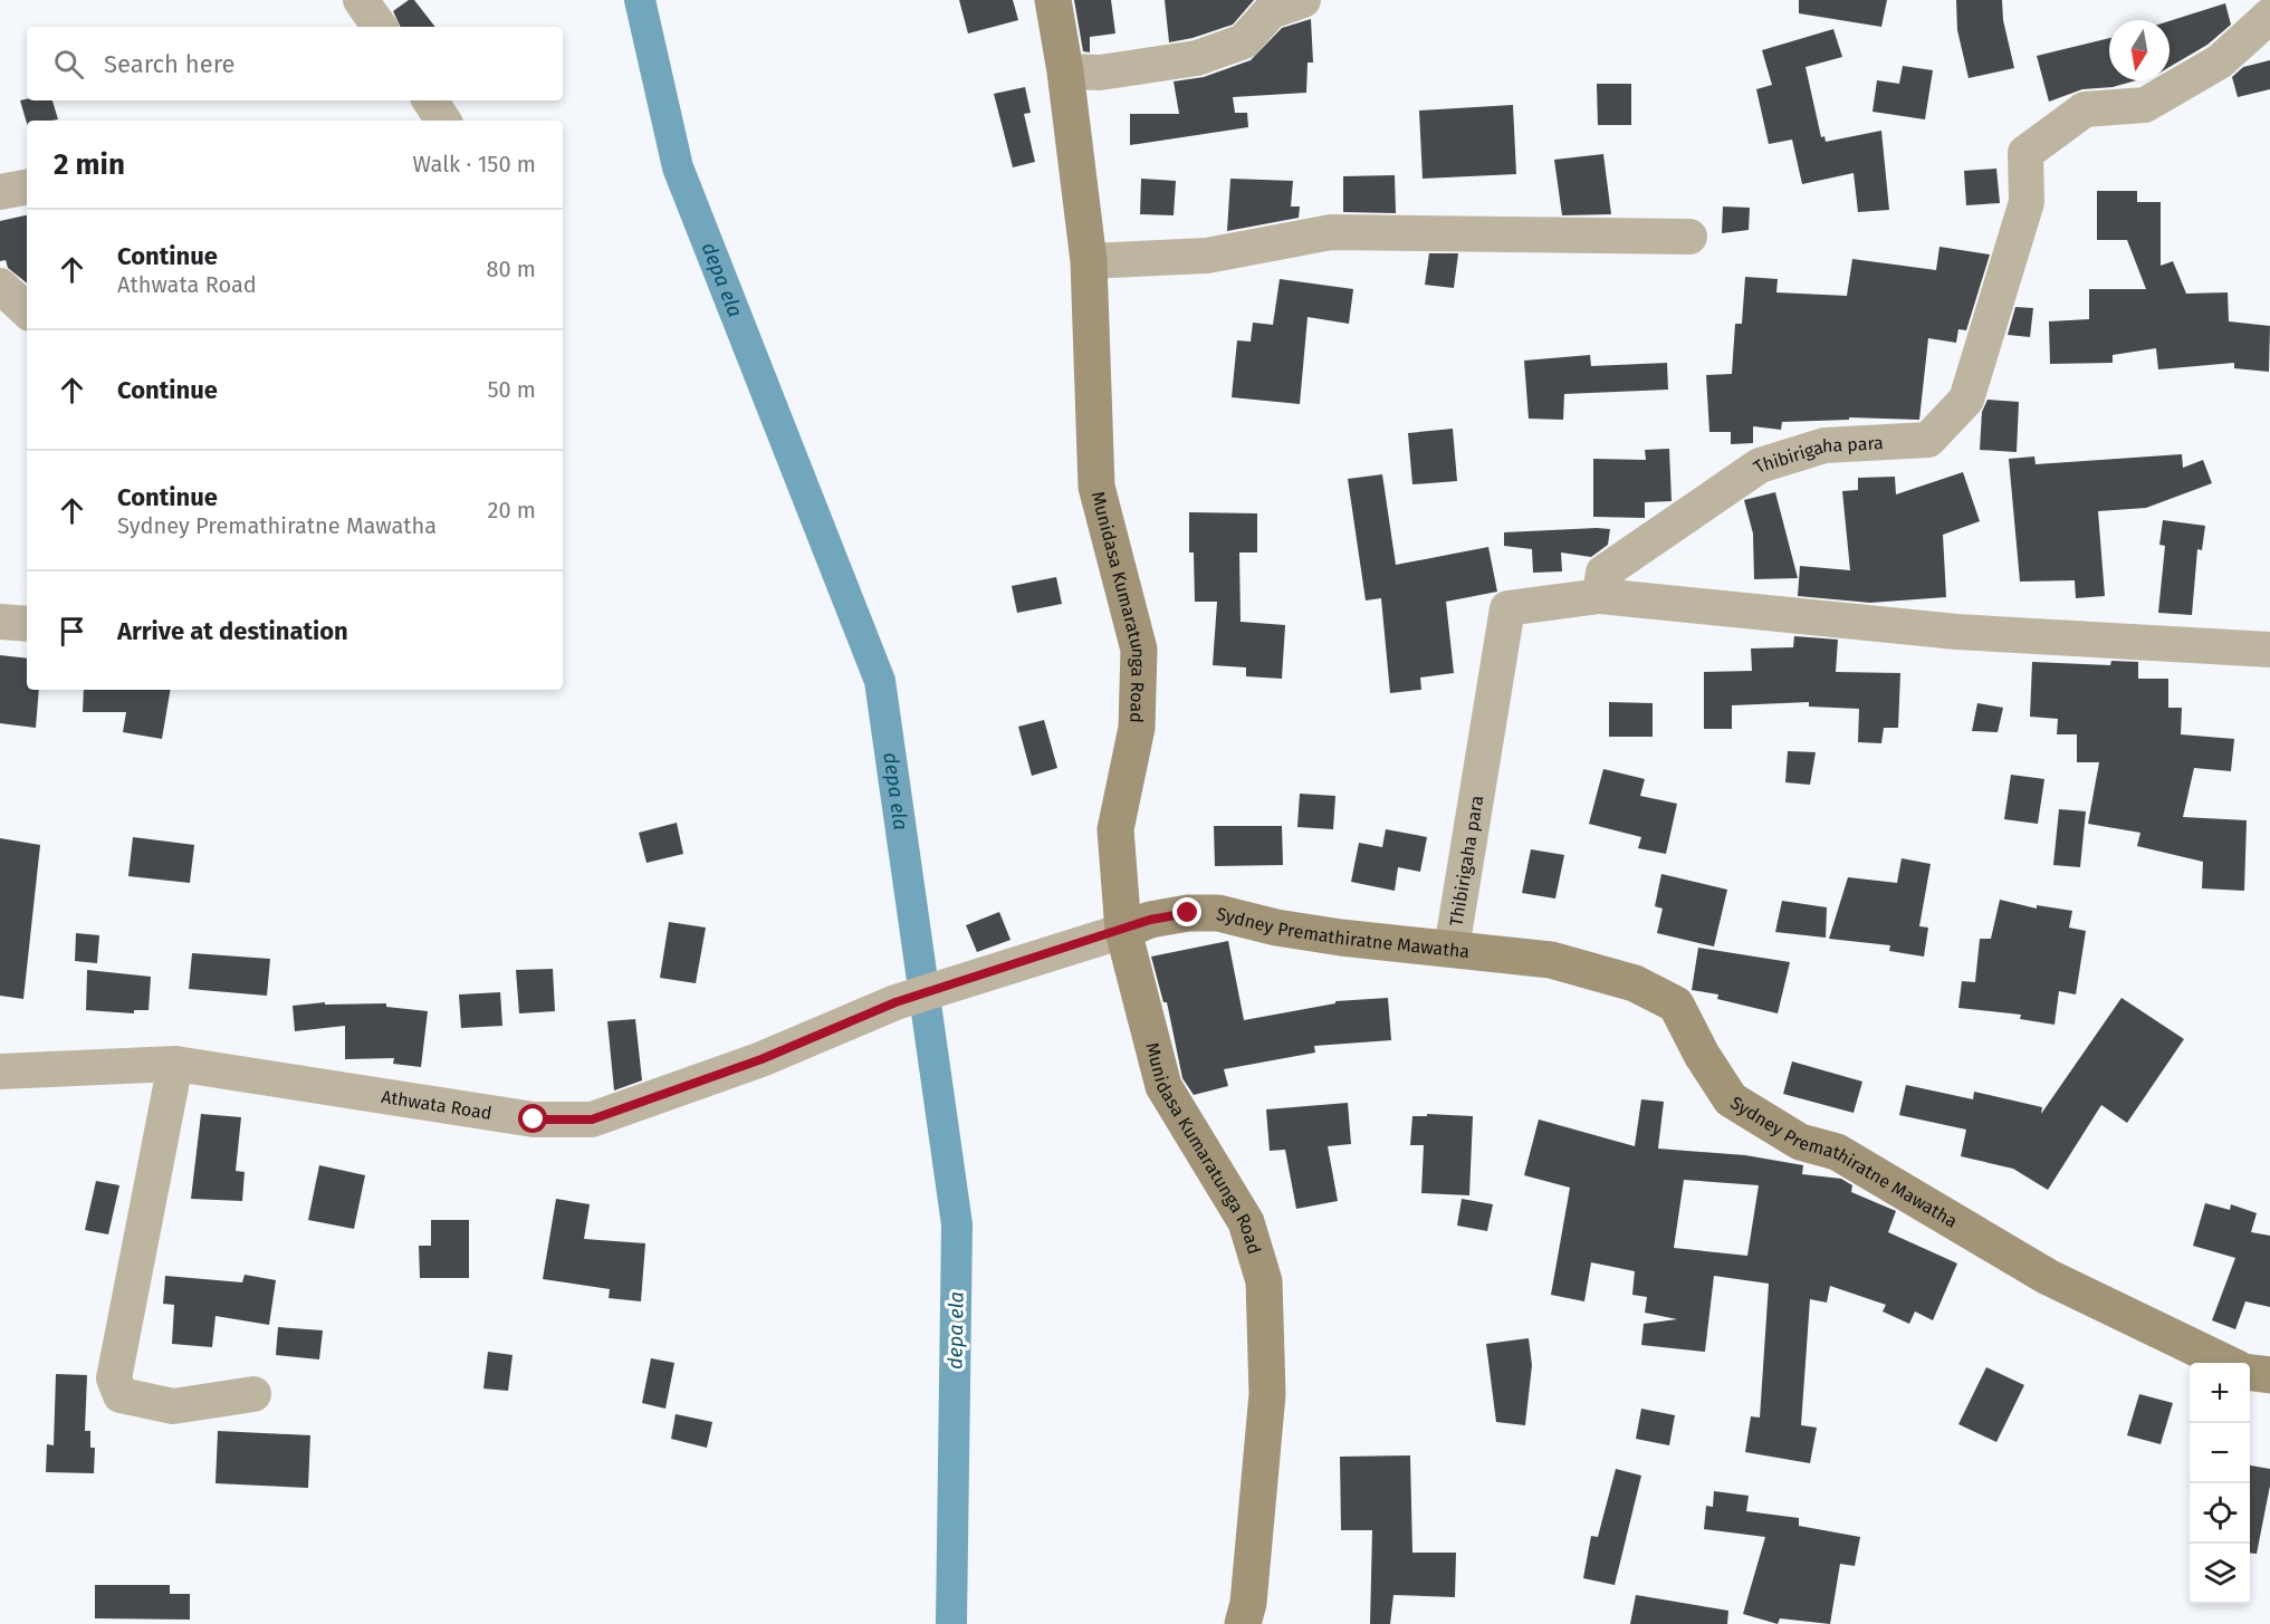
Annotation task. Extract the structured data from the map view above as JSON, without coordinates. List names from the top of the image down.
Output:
{
  "streets": {
    "street": [
      "Thibirigaha para",
      "Munidasa Kumaratunga Road",
      "Sydney Premathiratne Mawatha",
      "Athwata Road"
    ]
  },
  "crossings": [
    ["Thibirigaha para", "Sydney Premathiratne Mawatha"],
    ["Munidasa Kumaratunga Road", "Sydney Premathiratne Mawatha"],
    ["Munidasa Kumaratunga Road", "Athwata Road"],
    ["Sydney Premathiratne Mawatha", "Athwata Road"]
  ],
  "water": ["depa ela"],
  "north": "bottom",
  "page": {
    "search": "Search here",
    "heading": ["2 min", "Walk · 150 m"],
    "list": [
      ["Continue", "Athwata Road", "80 m"],
      ["Continue", "50 m"],
      ["Continue", "Sydney Premathiratne Mawatha", "20 m"],
      "Arrive at destination"
    ],
    "map_buttons": ["+", "−"]
  }
}
